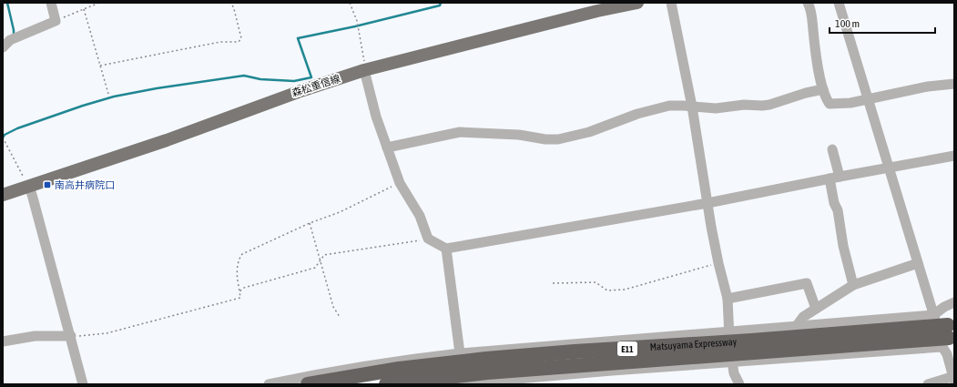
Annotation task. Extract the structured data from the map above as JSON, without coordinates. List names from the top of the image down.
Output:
{
  "streets": {
    "highway": ["Matsuyama Expressway", "E11"],
    "main road": ["森松重信線"]
  },
  "places": {
    "transit": ["南高井病院口"]
  },
  "scale_bar": "100 m"
}
